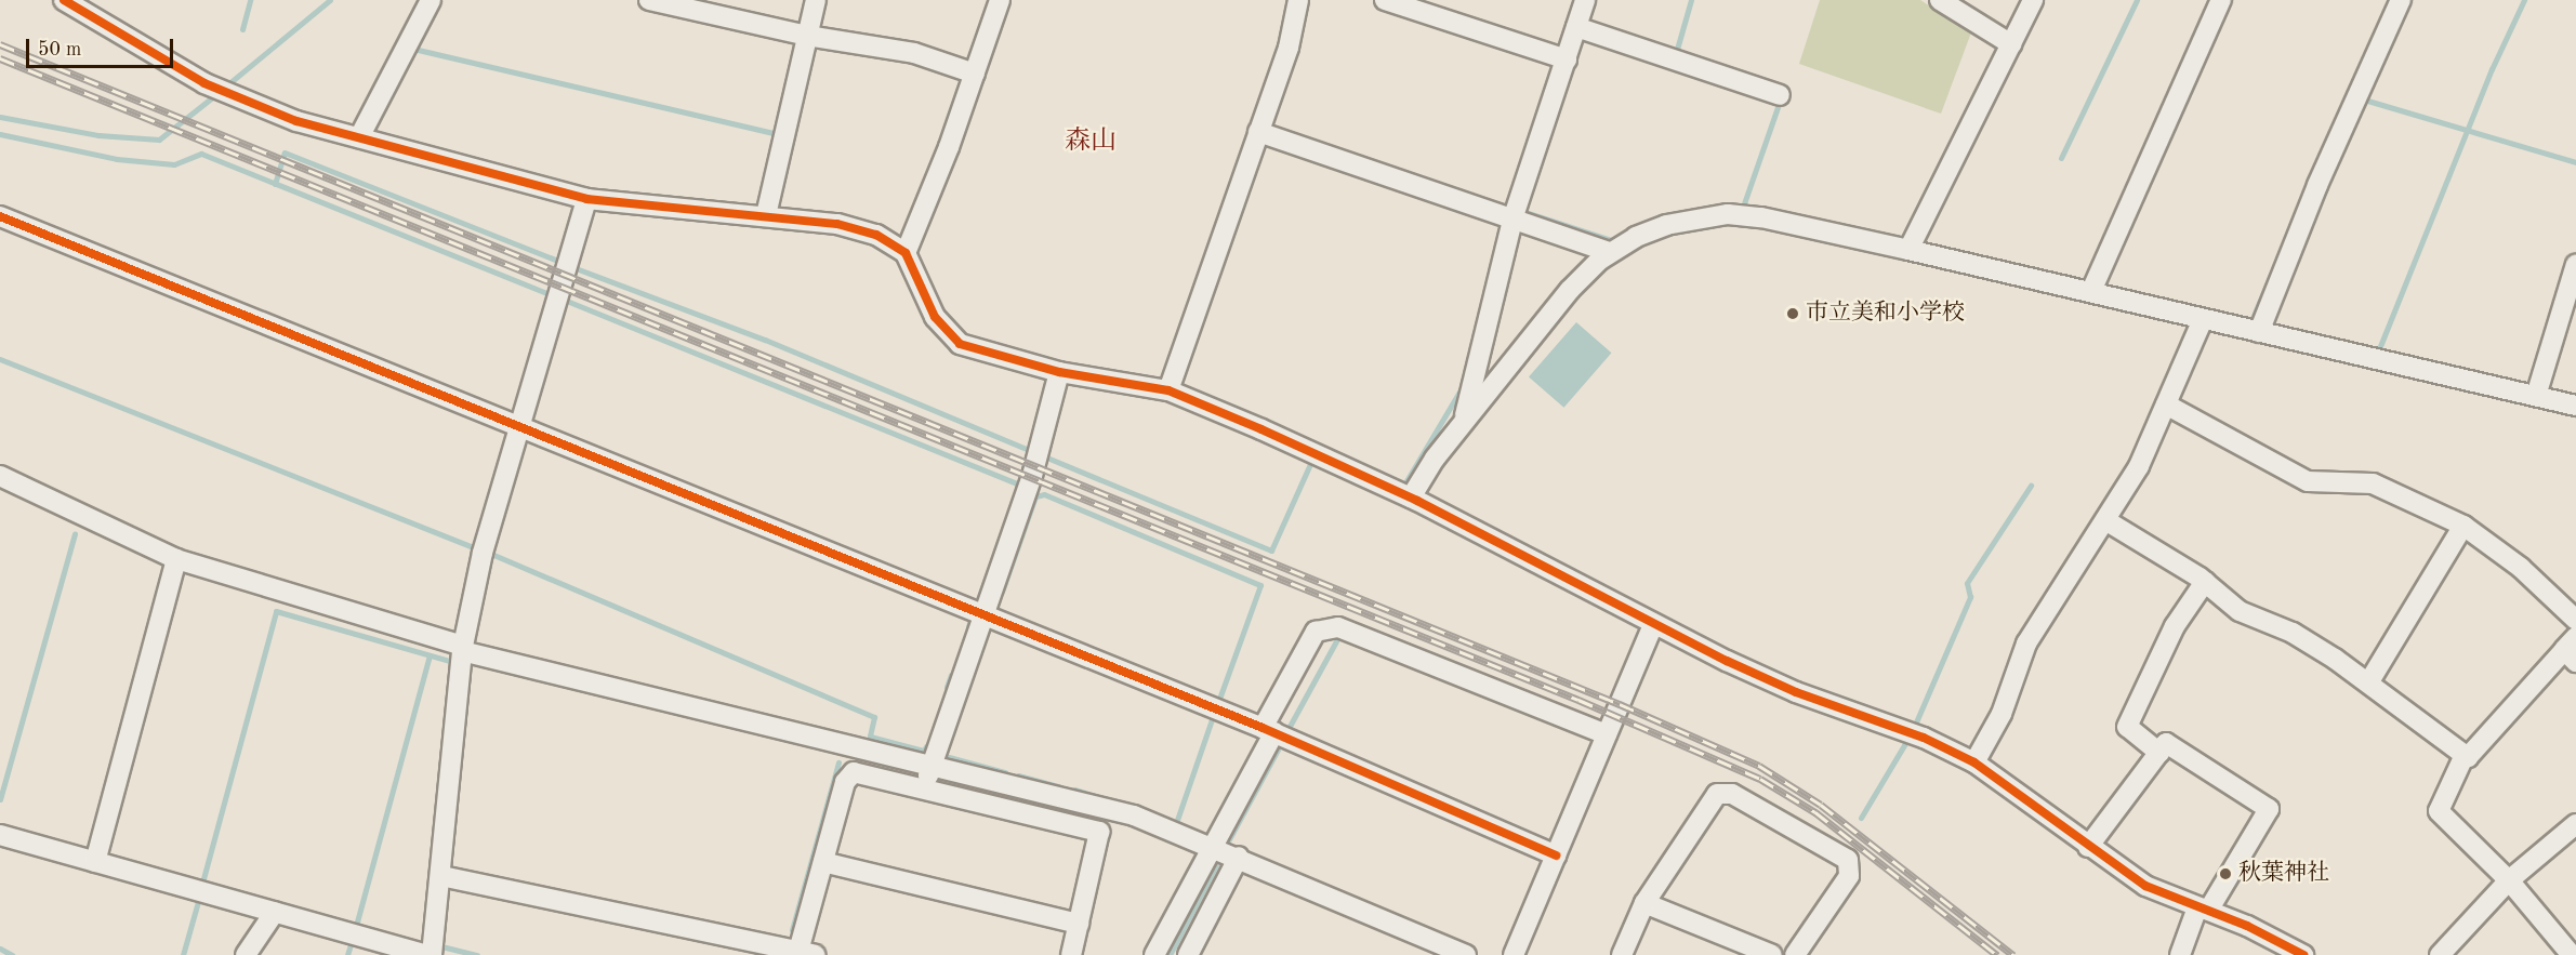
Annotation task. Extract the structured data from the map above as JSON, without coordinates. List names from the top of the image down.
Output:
{
  "districts": ["森山"],
  "places": ["市立美和小学校", "秋葉神社"],
  "scale_bar": "50 m"
}
